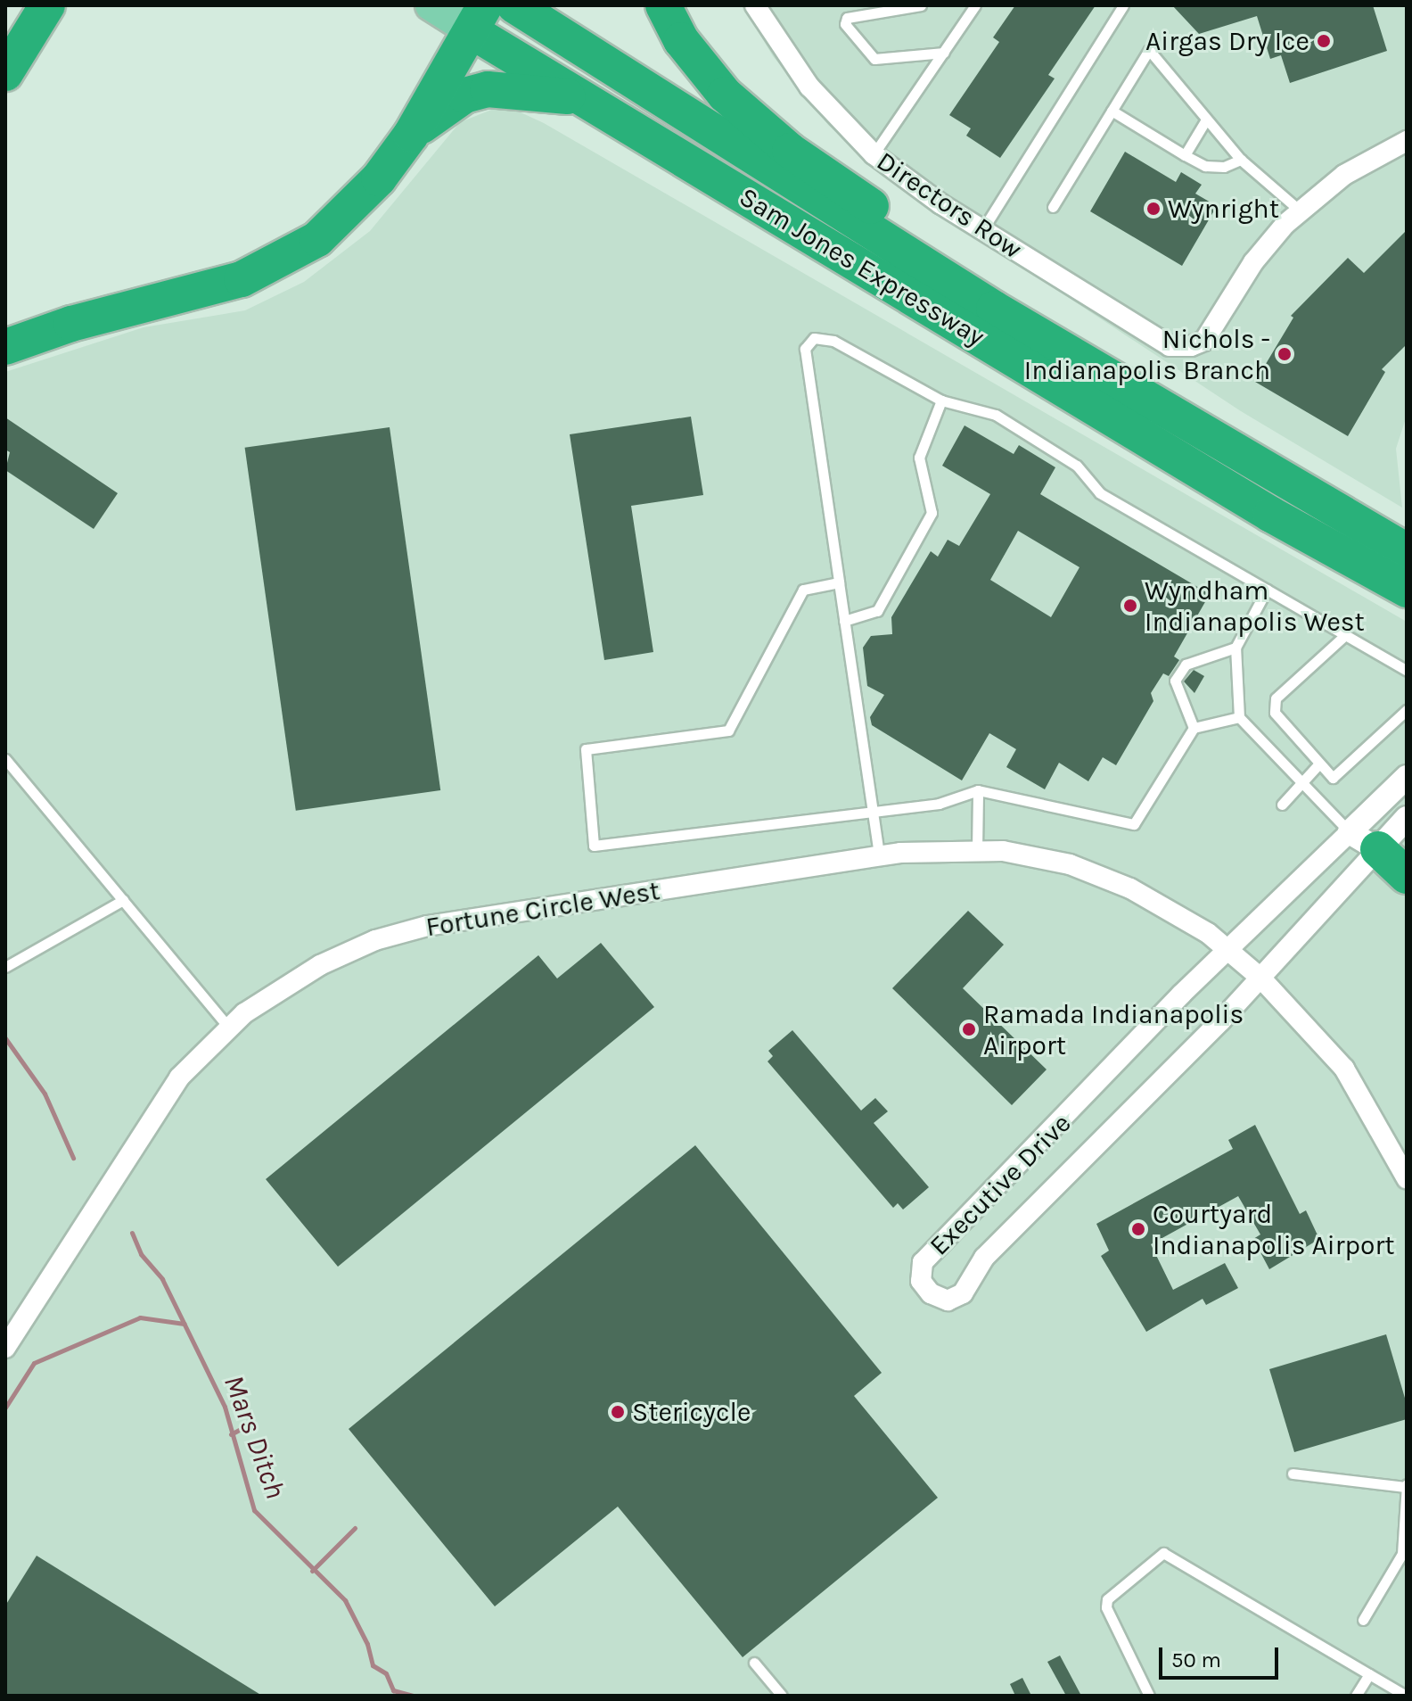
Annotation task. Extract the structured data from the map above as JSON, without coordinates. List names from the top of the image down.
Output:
{
  "streets": {
    "highway": ["Sam Jones Expressway"],
    "street": ["Directors Row", "Fortune Circle West", "Executive Drive"]
  },
  "crossings": [
    ["Fortune Circle West", "Executive Drive"]
  ],
  "water": ["Mars Ditch"],
  "places": [
    "Airgas Dry Ice",
    "Wynright",
    "Nichols - Indianapolis Branch",
    "Wyndham Indianapolis West",
    "Ramada Indianapolis Airport",
    "Courtyard Indianapolis Airport",
    "Stericycle"
  ],
  "scale_bar": "50 m"
}
